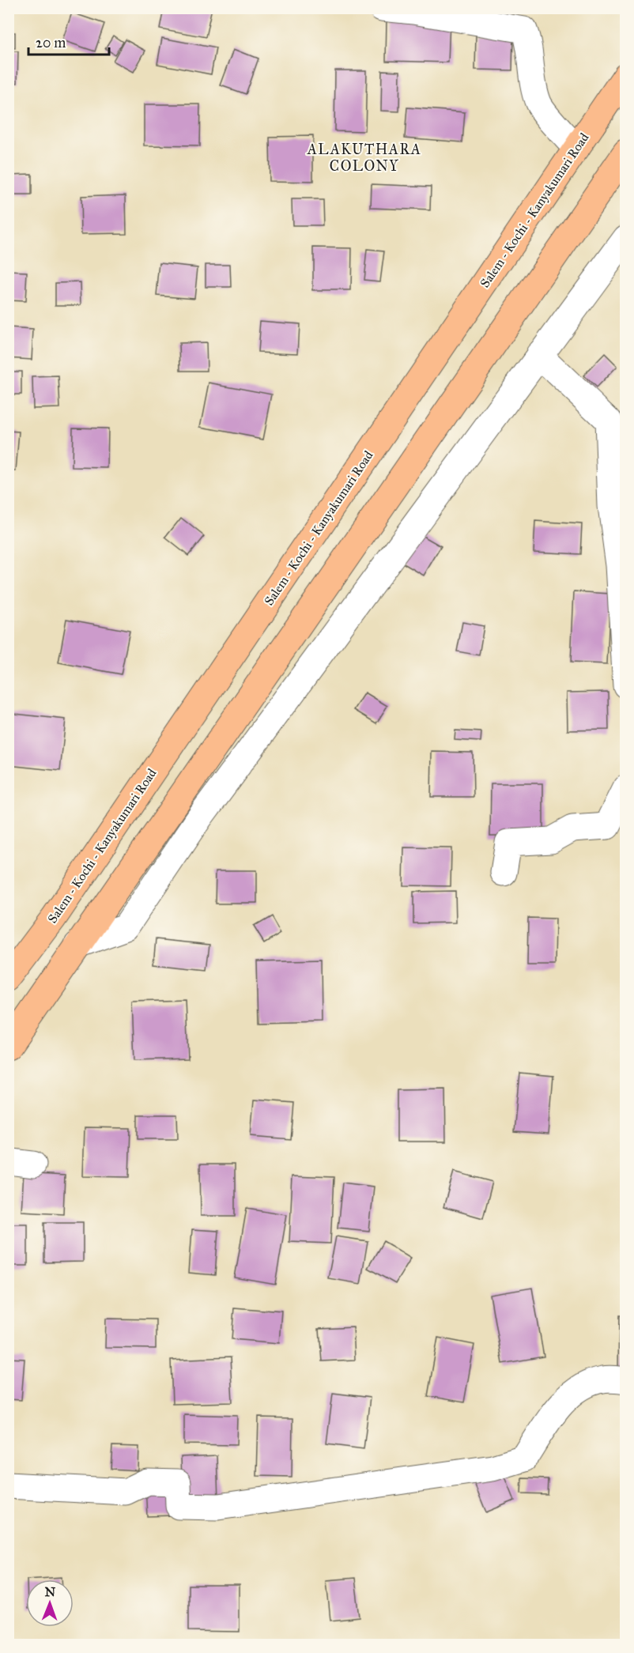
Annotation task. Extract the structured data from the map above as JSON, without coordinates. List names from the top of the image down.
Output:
{
  "streets": {
    "highway": ["Salem - Kochi - Kanyakumari Road"]
  },
  "districts": ["ALAKUTHARA COLONY"],
  "scale_bar": "20 m",
  "north": "top"
}
